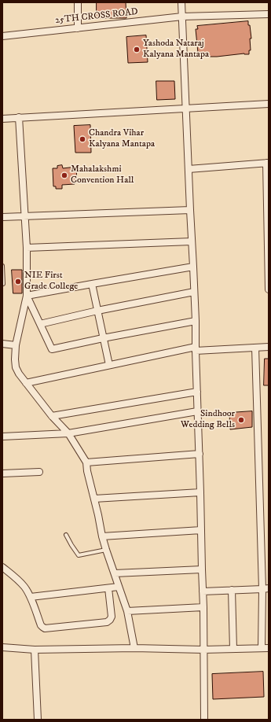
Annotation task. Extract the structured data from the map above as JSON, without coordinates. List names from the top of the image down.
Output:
{
  "streets": {
    "street": ["25TH CROSS ROAD"]
  },
  "places": [
    "Yashoda Nataraj Kalyana Mantapa",
    "Chandra Vihar Kalyana Mantapa",
    "Mahalakshmi Convention Hall",
    "NIE First Grade College",
    "Sindhoor Wedding Bells"
  ]
}
